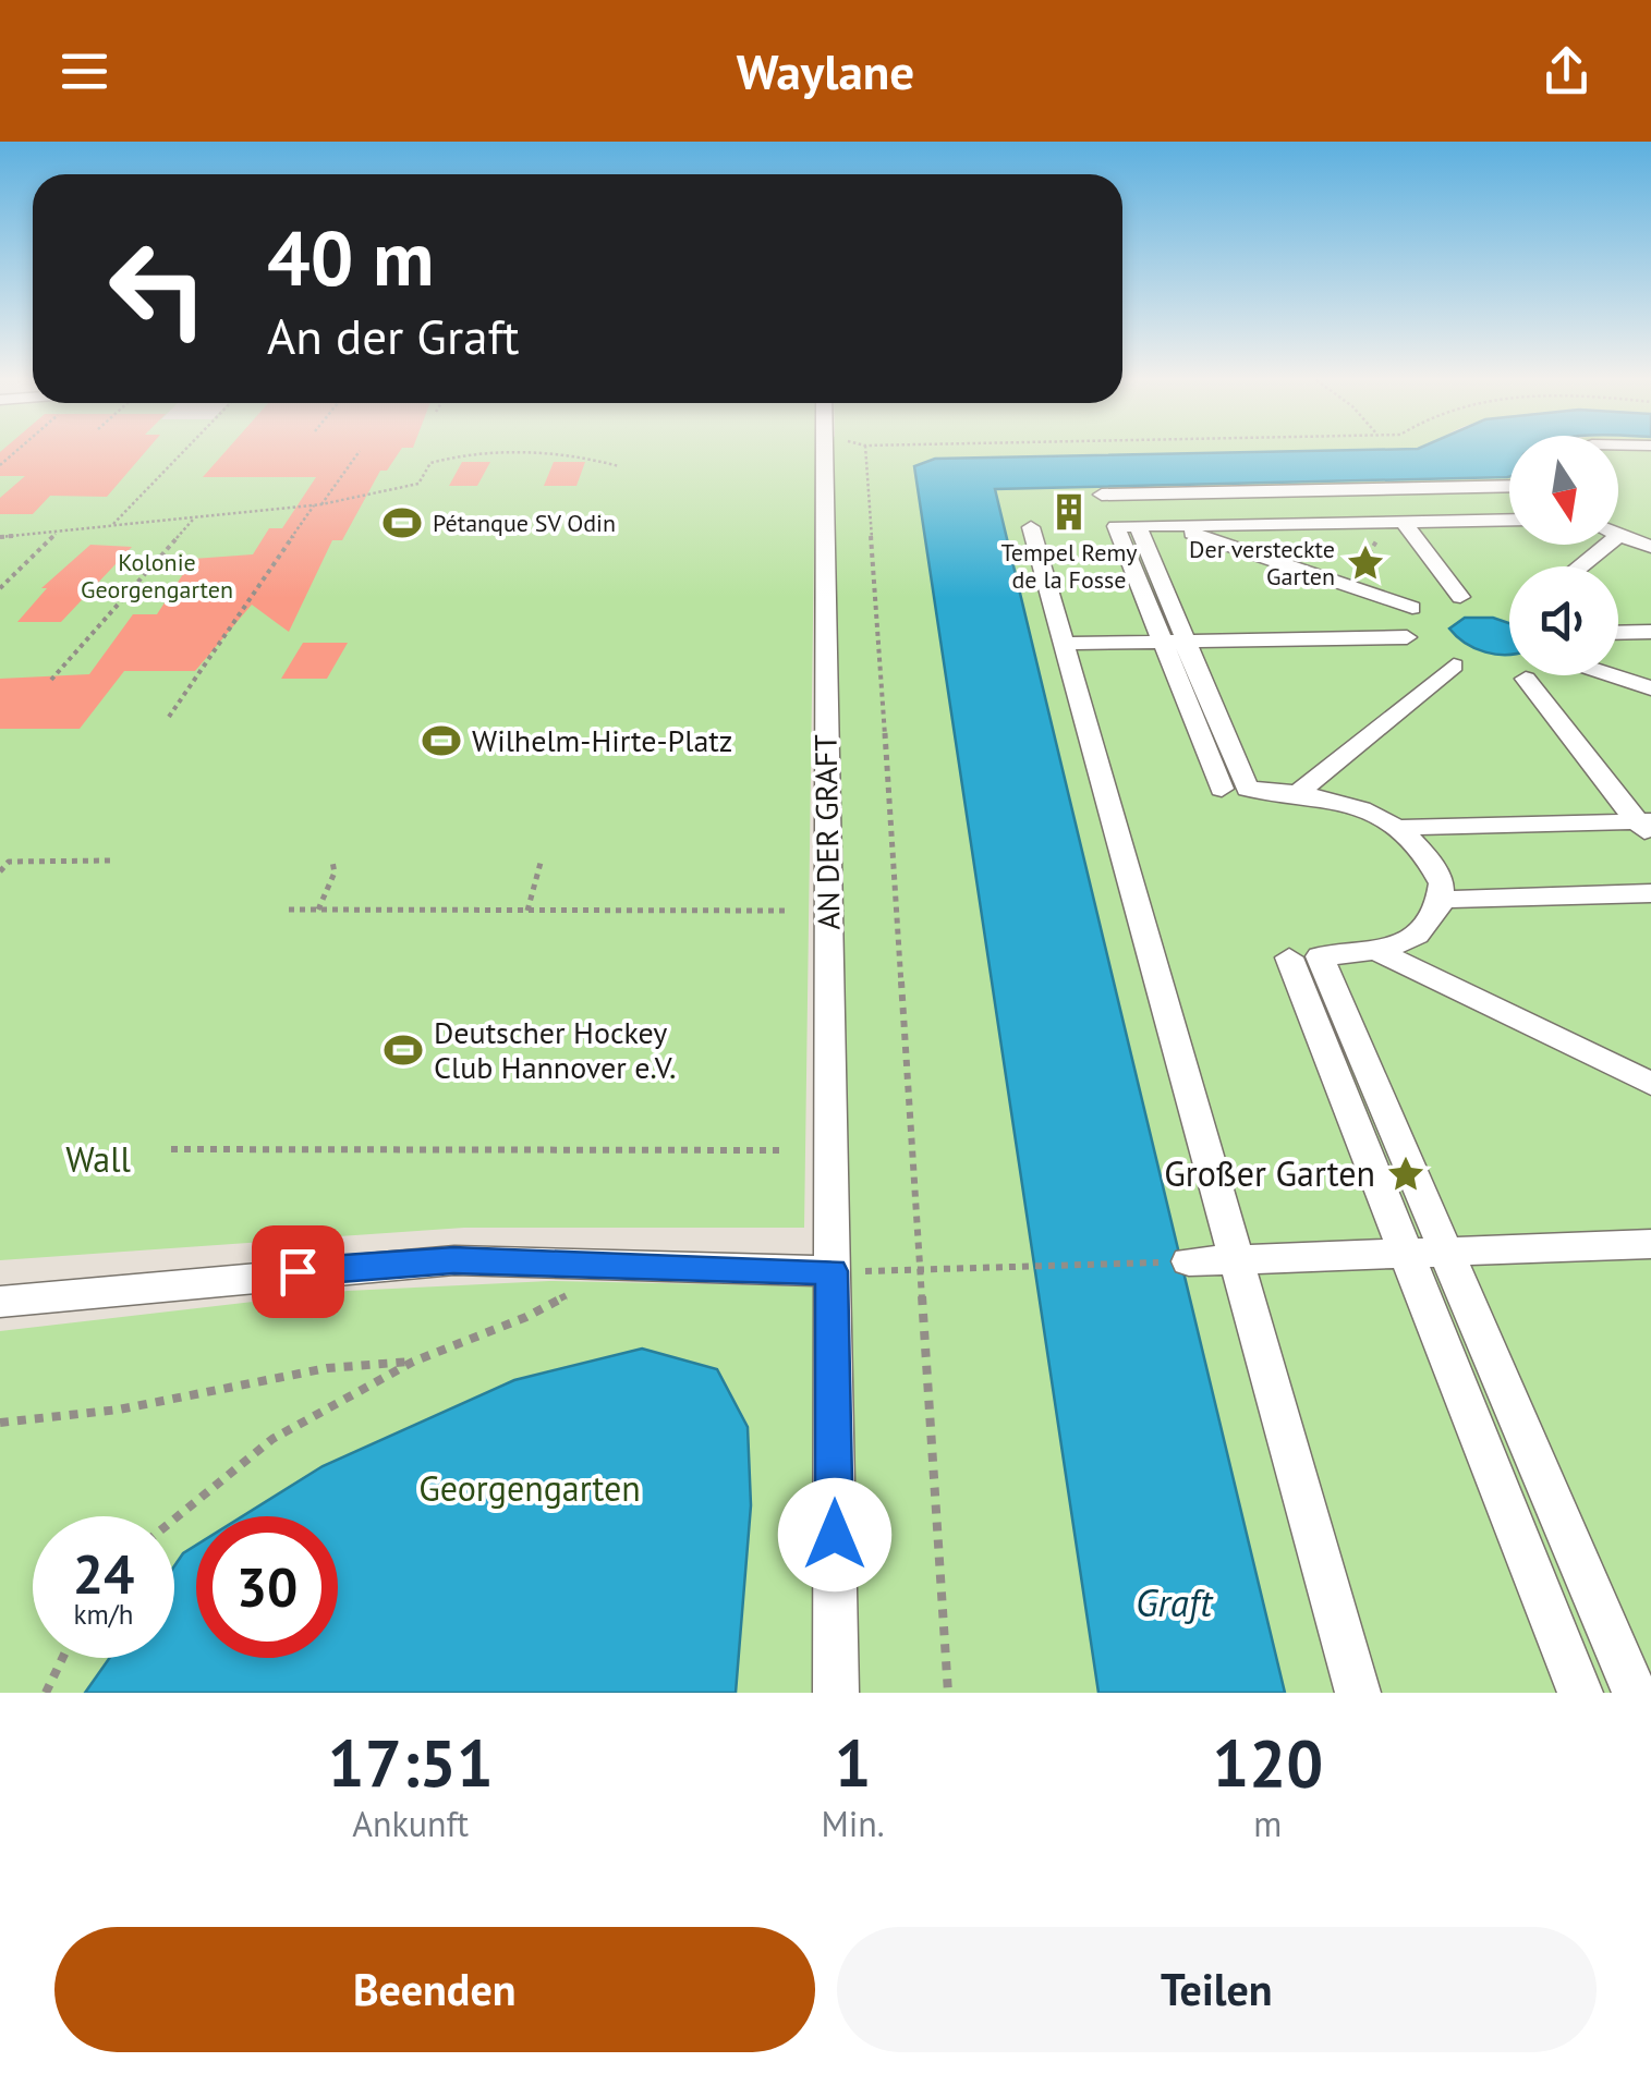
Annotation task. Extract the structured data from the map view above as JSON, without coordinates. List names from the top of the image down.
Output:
{
  "streets": {
    "street": ["AN DER GRAFT"]
  },
  "water": ["Graft"],
  "parks": ["Kolonie Georgengarten", "Wall", "Georgengarten"],
  "places": {
    "building": ["Tempel Remy de la Fosse"],
    "sports": ["Pétanque SV Odin", "Wilhelm-Hirte-Platz", "Deutscher Hockey Club Hannover e.V."],
    "place": ["Der versteckte Garten", "Großer Garten"]
  },
  "north": "bottom",
  "page": {
    "header": "Waylane",
    "turn": ["40 m", "An der Graft"],
    "speed": "24 km/h",
    "limit": "30",
    "eta": [
      "17:51",
      "Ankunft",
      "1",
      "Min.",
      "120",
      "m"
    ],
    "buttons": ["Beenden", "Teilen"]
  }
}
